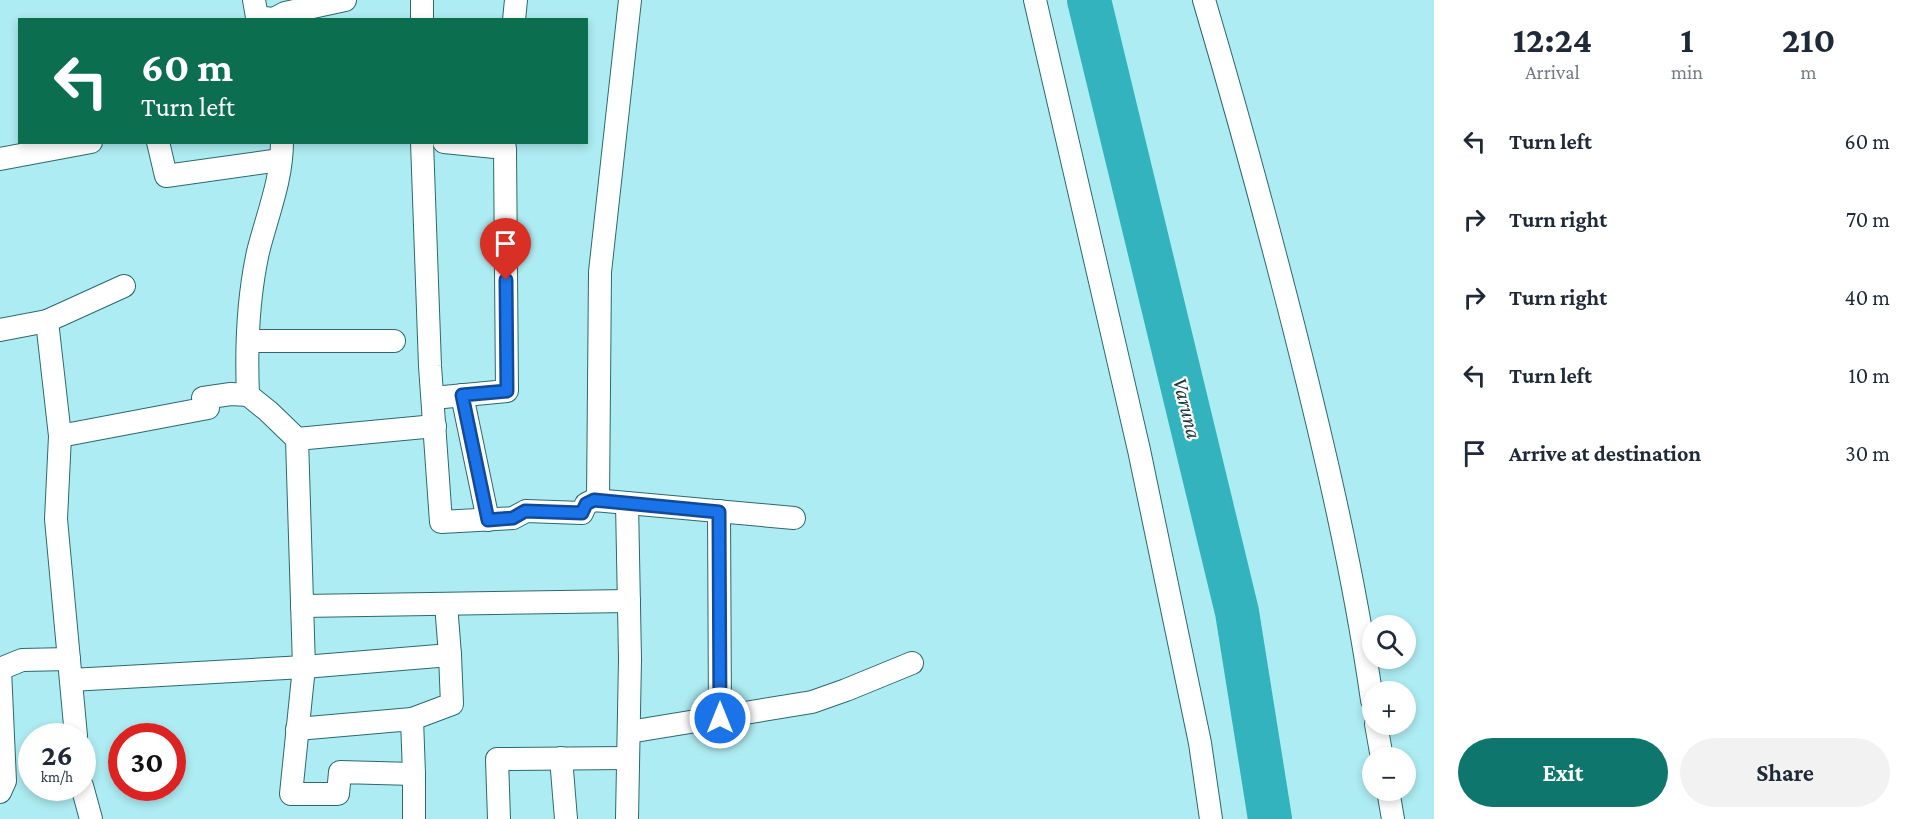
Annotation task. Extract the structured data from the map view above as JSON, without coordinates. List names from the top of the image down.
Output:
{
  "water": ["Varuna"],
  "page": {
    "eta": [
      "12:24",
      "Arrival",
      "1",
      "min",
      "210",
      "m"
    ],
    "turn": ["60 m", "Turn left"],
    "list": [
      {
        "name": "Turn left",
        "value": "60 m"
      },
      {
        "name": "Turn right",
        "value": "70 m"
      },
      {
        "name": "Turn right",
        "value": "40 m"
      },
      {
        "name": "Turn left",
        "value": "10 m"
      },
      {
        "name": "Arrive at destination",
        "value": "30 m"
      }
    ],
    "map_buttons": ["+", "−"],
    "speed": "26 km/h",
    "limit": "30",
    "buttons": ["Exit", "Share"]
  }
}
